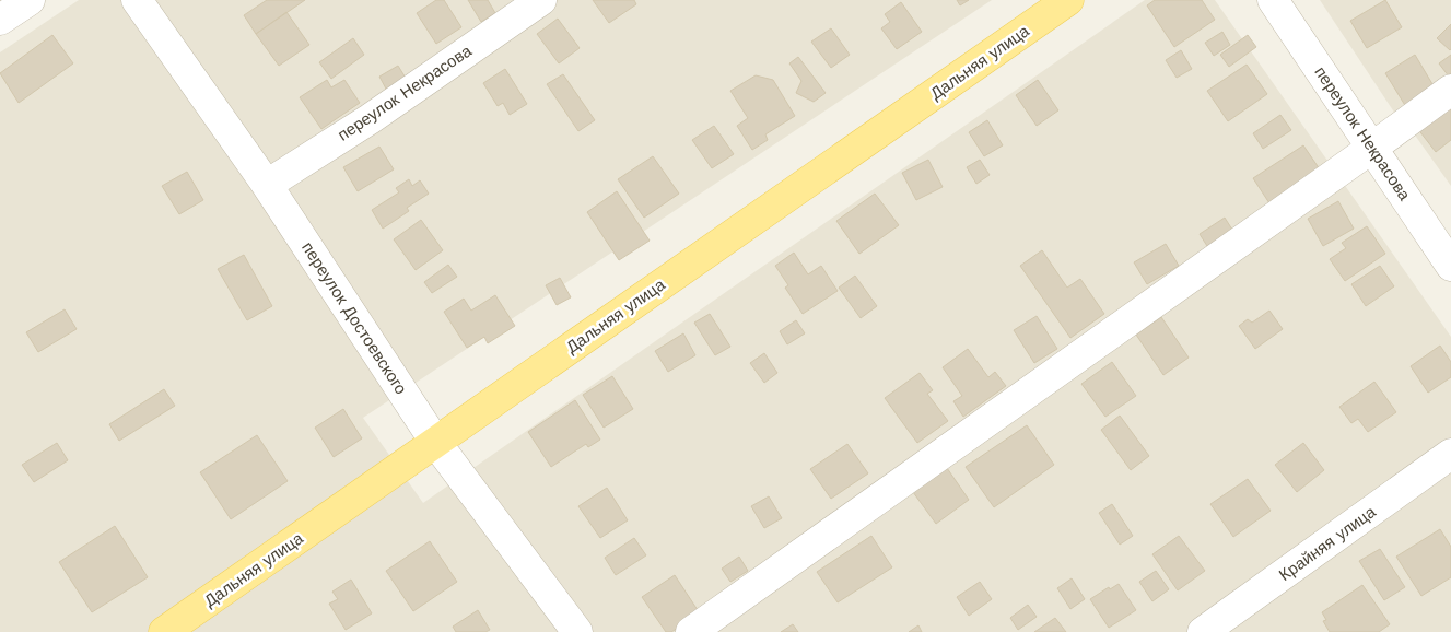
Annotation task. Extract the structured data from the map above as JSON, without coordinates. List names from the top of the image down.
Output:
{
  "streets": {
    "main road": ["Дальняя улица"],
    "street": ["переулок Некрасова", "переулок Достоевского", "Крайняя улица"]
  },
  "crossings": [
    ["Дальняя улица", "переулок Достоевского"],
    ["переулок Некрасова", "переулок Достоевского"]
  ]
}
